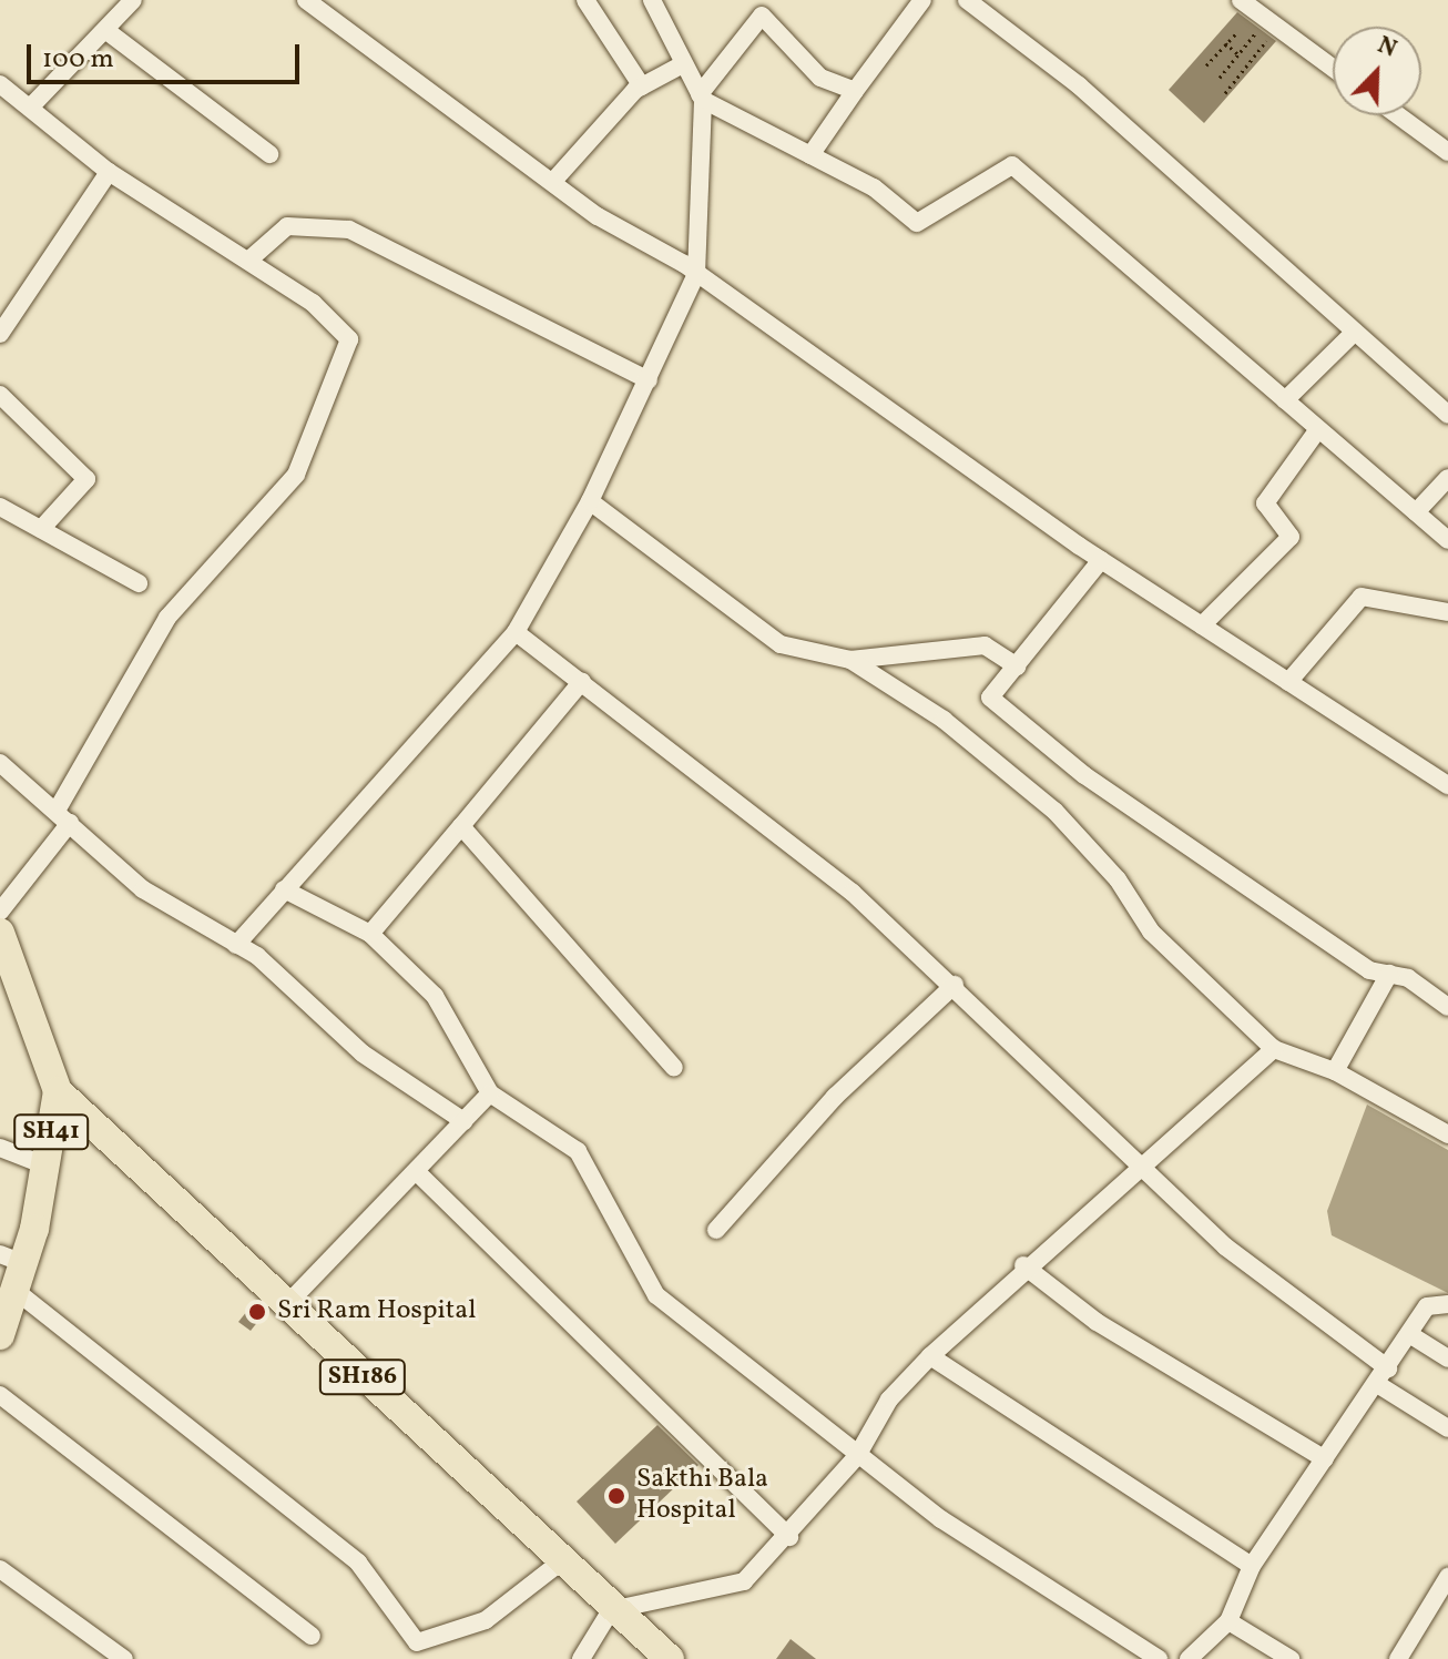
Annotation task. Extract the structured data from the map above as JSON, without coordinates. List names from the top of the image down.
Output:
{
  "streets": {
    "main road": ["SH41", "SH186"]
  },
  "crossings": [
    ["SH41", "SH186"]
  ],
  "places": ["Sri Ram Hospital", "Sakthi Bala Hospital"],
  "scale_bar": "100 m",
  "north": "top right"
}
